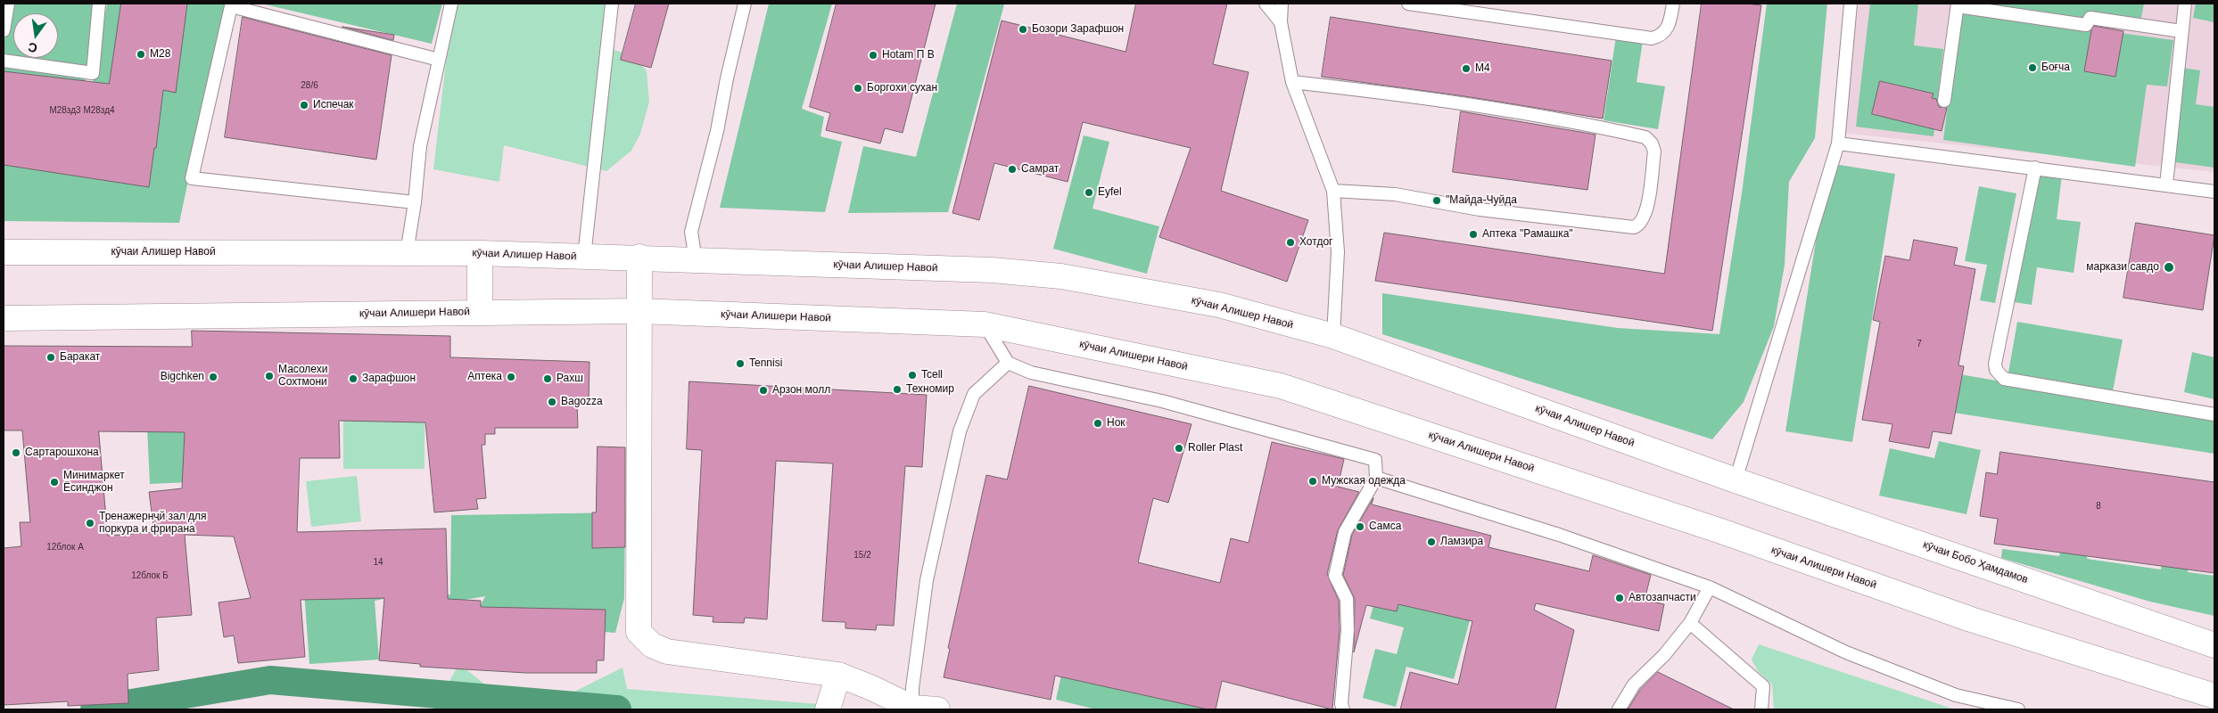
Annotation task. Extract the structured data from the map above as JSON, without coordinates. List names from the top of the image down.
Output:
{
  "streets": {
    "street": ["кӯчаи Алишер Навоӣ", "кӯчаи Алишери Навоӣ", "кӯчаи Бобо Ҳамдамов"]
  },
  "crossings": [
    ["кӯчаи Алишер Навоӣ", "кӯчаи Бобо Ҳамдамов"]
  ],
  "places": [
    "Бозори Зарафшон",
    "М28",
    "Hotam П В",
    "Боғча",
    "М4",
    "Боргохи сухан",
    "Испечак",
    "Самрат",
    "Eyfel",
    "\"Майда-Чуйда",
    "Аптека \"Рамашка\"",
    "Хотдог",
    "маркази савдо",
    "Баракат",
    "Tennisi",
    "Tcell",
    "Масолехи Сохтмони",
    "Bigchken",
    "Аптека",
    "Зарафшон",
    "Рахш",
    "Техномир",
    "Арзон молл",
    "Bagozza",
    "Нок",
    "Roller Plast",
    "Сартарошхона",
    "Мужская одежда",
    "Минимаркет Ёсинджон",
    "Тренажернҷй зал для поркура и фрирана",
    "Самса",
    "Ламзира",
    "Автозапчасти"
  ],
  "house_numbers": [
    "28/6",
    "М28зд3 М28зд4",
    "7",
    "8",
    "12блок А",
    "15/2",
    "14",
    "12блок Б"
  ],
  "north": "bottom"
}
